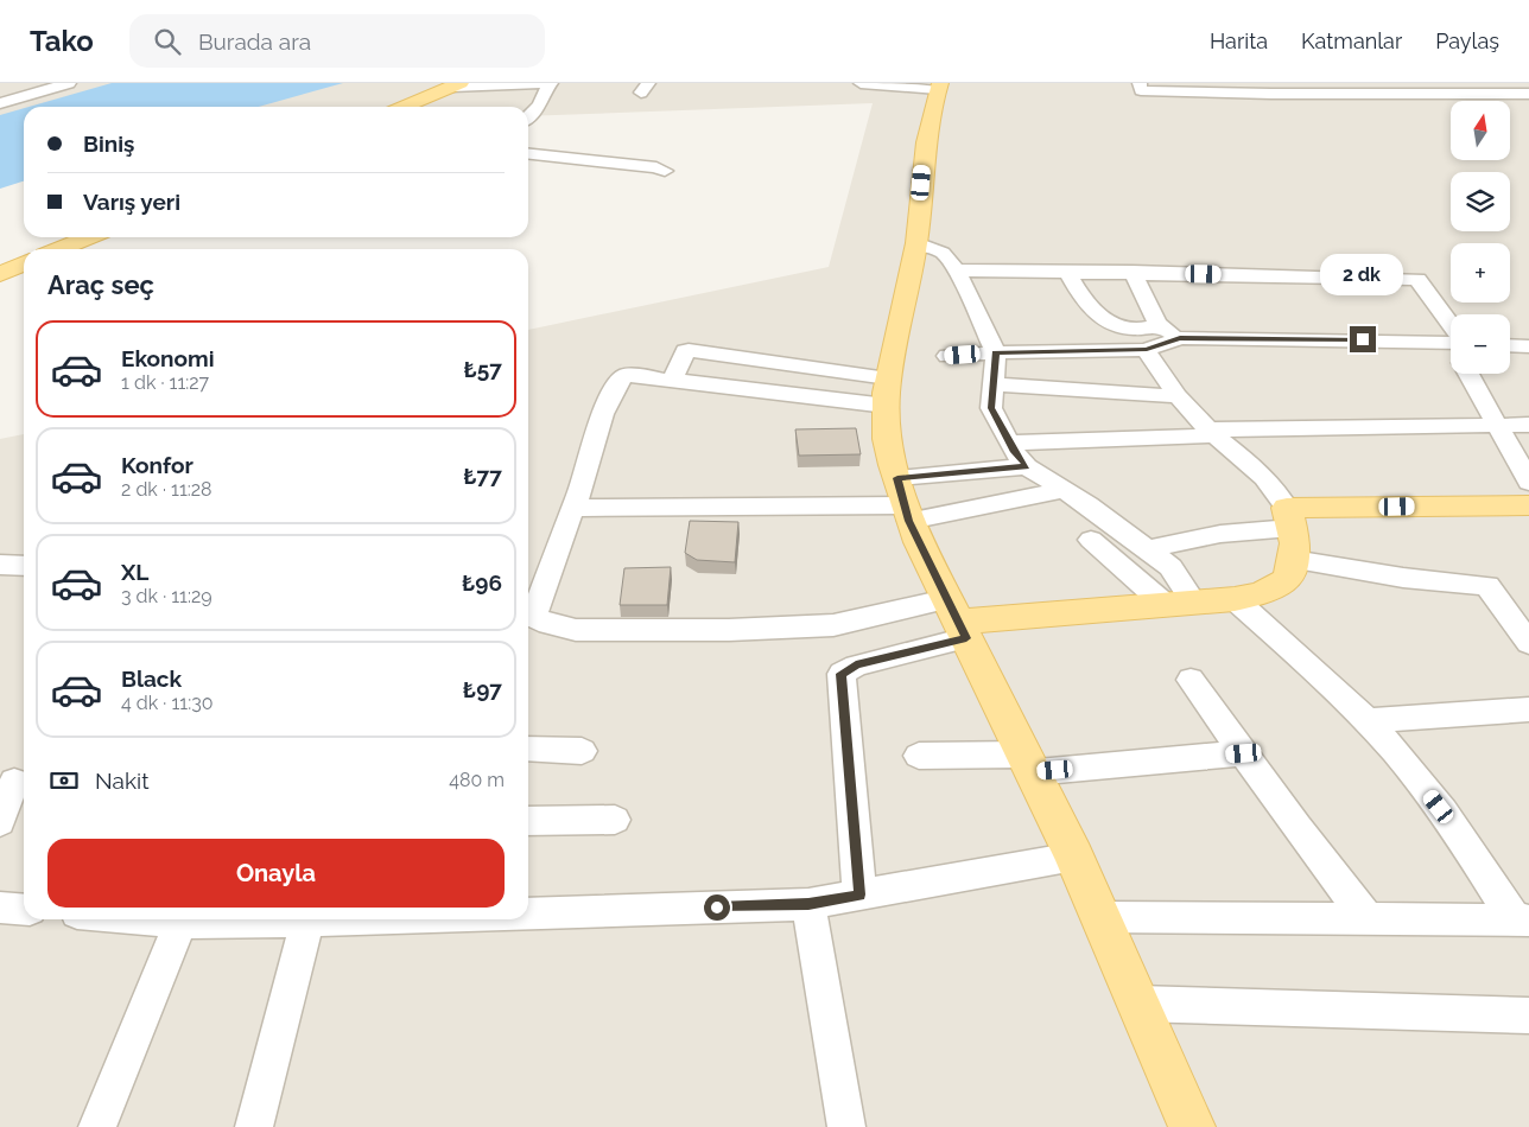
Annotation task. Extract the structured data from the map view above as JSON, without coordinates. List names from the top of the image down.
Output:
{
  "north": "top",
  "page": {
    "header": "Tako",
    "search": "Burada ara",
    "nav": ["Harita", "Katmanlar", "Paylaş"],
    "map_buttons": ["+", "−"],
    "banner": ["Biniş", "Varış yeri"],
    "heading": "Araç seç",
    "bubble": "2 dk",
    "list": [
      {
        "name": "Ekonomi",
        "note": "1 dk · 11:27",
        "value": "₺57"
      },
      {
        "name": "Konfor",
        "note": "2 dk · 11:28",
        "value": "₺77"
      },
      {
        "name": "XL",
        "note": "3 dk · 11:29",
        "value": "₺96"
      },
      {
        "name": "Black",
        "note": "4 dk · 11:30",
        "value": "₺97"
      }
    ],
    "pay": ["Nakit", "480 m"],
    "buttons": "Onayla"
  }
}
